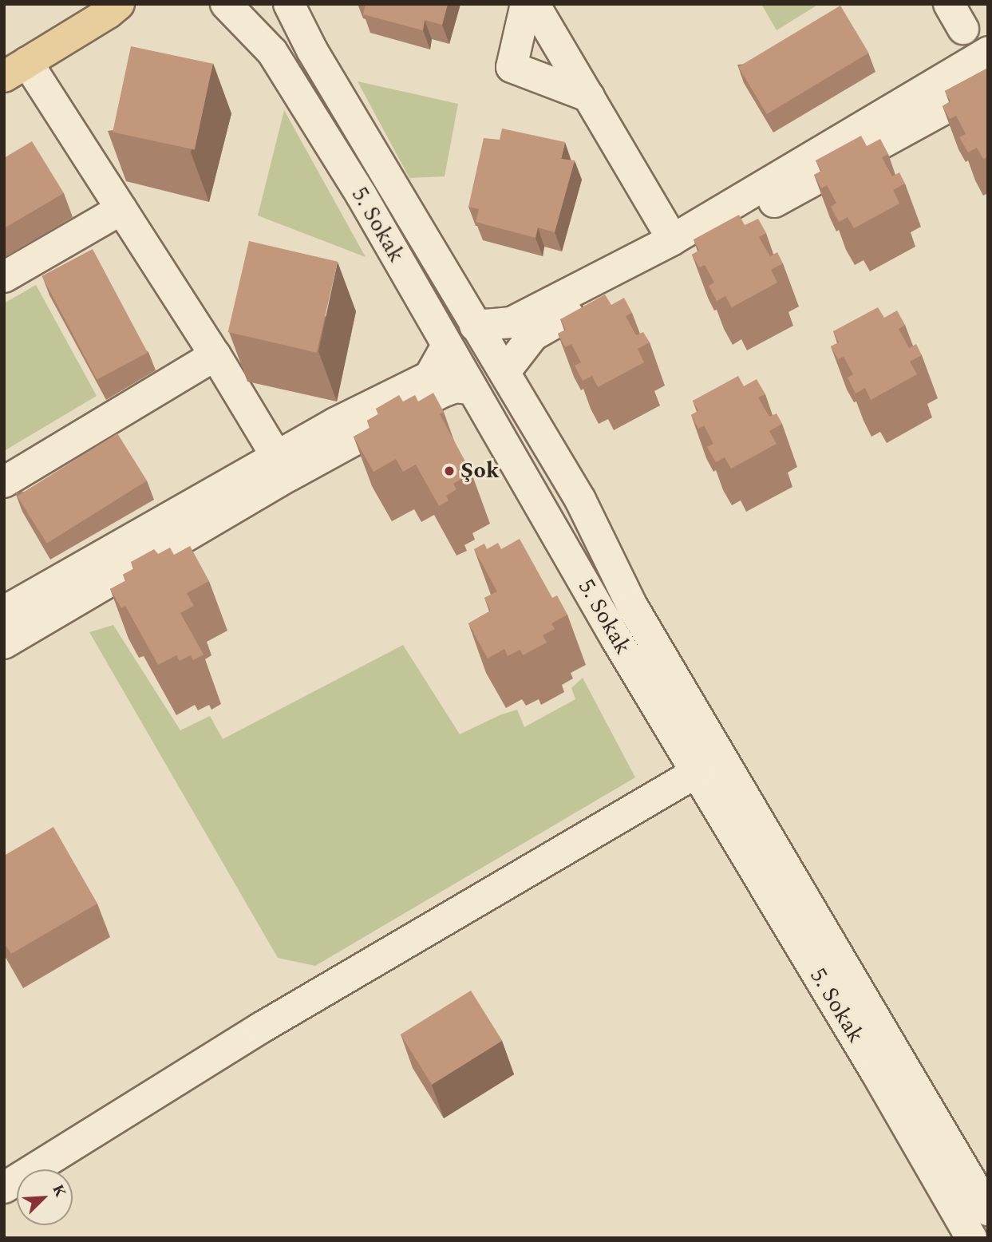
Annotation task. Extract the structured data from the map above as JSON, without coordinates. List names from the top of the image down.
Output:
{
  "streets": {
    "street": ["5. Sokak"]
  },
  "places": ["Şok"],
  "north": "top right"
}
